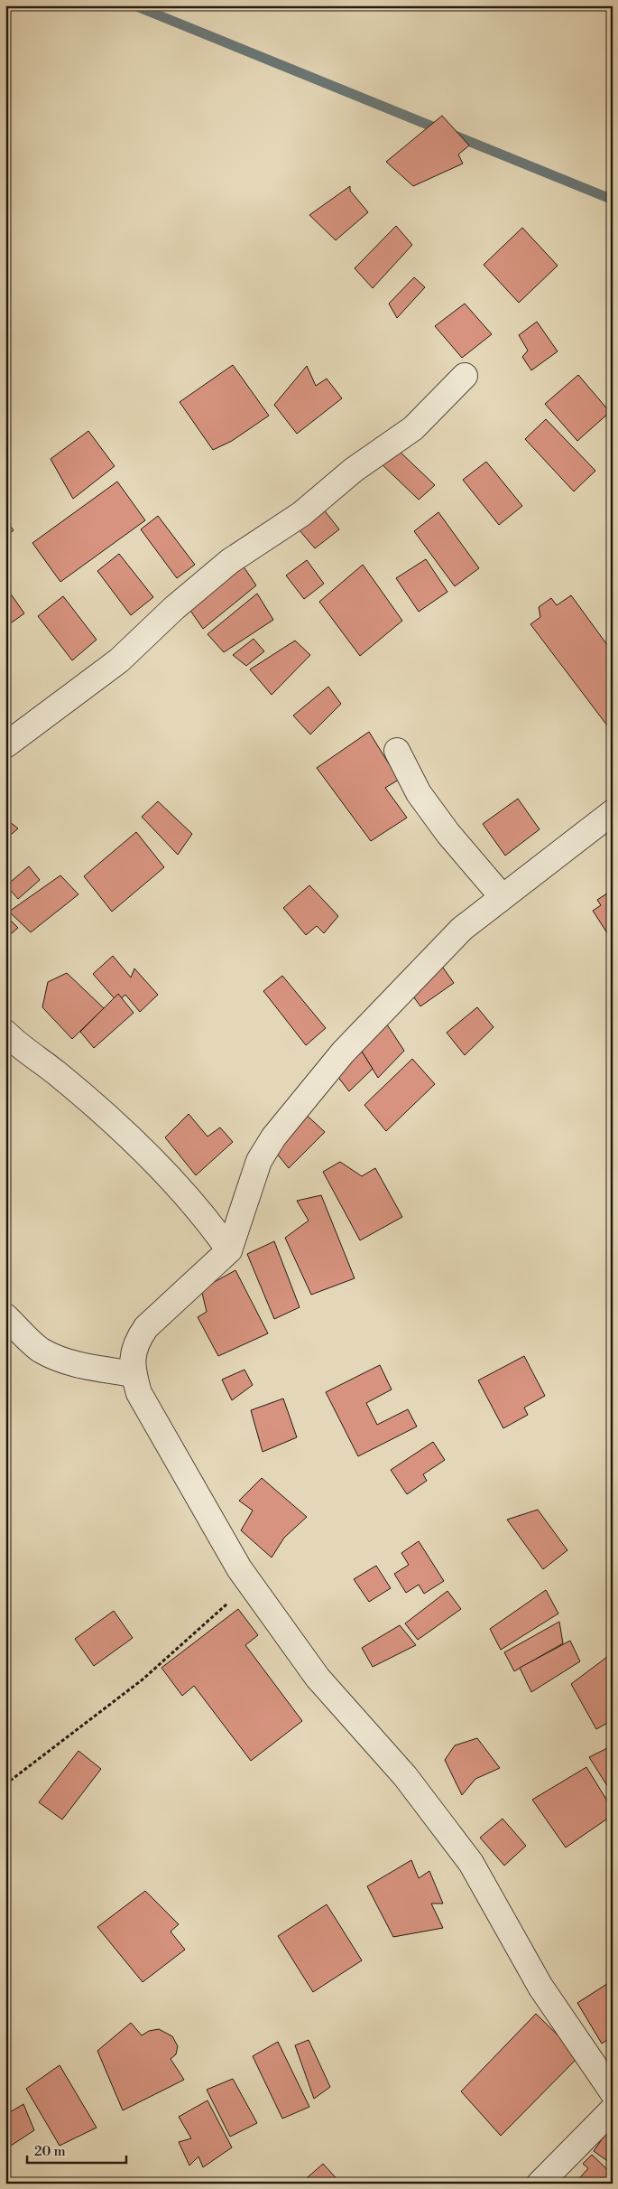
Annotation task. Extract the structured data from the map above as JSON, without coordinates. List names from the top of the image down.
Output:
{
  "scale_bar": "20 m"
}
